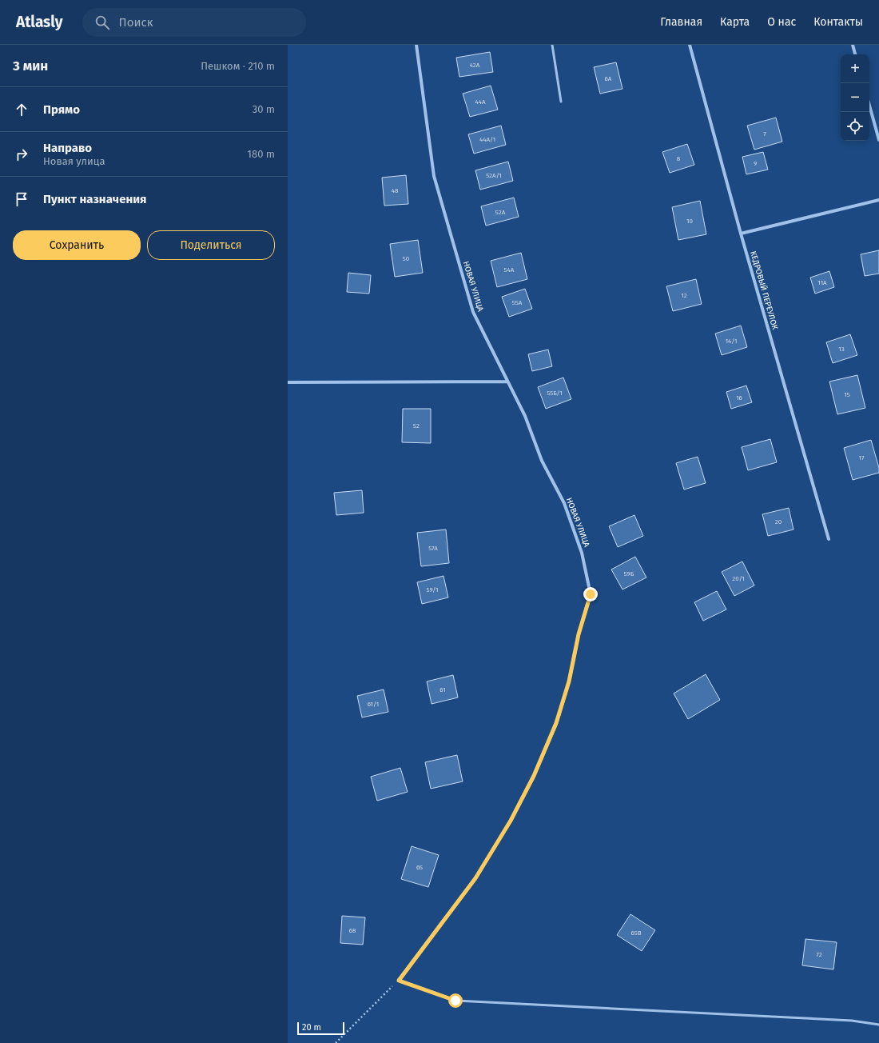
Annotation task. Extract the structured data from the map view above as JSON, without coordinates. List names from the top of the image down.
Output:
{
  "streets": {
    "street": ["НОВАЯ УЛИЦА", "КЕДРОВЫЙ ПЕРЕУЛОК"]
  },
  "house_numbers": [
    "42А",
    "6А",
    "44А",
    "7",
    "44А/1",
    "8",
    "9",
    "52А/1",
    "48",
    "52А",
    "10",
    "50",
    "54А",
    "11А",
    "12",
    "55А",
    "14/1",
    "13",
    "55Б/1",
    "15",
    "16",
    "52",
    "17",
    "20",
    "57А",
    "59Б",
    "20/1",
    "59/1",
    "61",
    "61/1",
    "65",
    "68",
    "65В",
    "72"
  ],
  "scale_bar": "20 m",
  "page": {
    "header": "Atlasly",
    "search": "Поиск",
    "nav": [
      "Главная",
      "Карта",
      "О нас",
      "Контакты"
    ],
    "heading": ["3 мин", "Пешком · 210 m"],
    "map_buttons": ["+", "−"],
    "list": [
      ["Прямо", "30 m"],
      ["Направо", "Новая улица", "180 m"],
      "Пункт назначения"
    ],
    "buttons": ["Сохранить", "Поделиться"],
    "scale": "20 m"
  }
}
